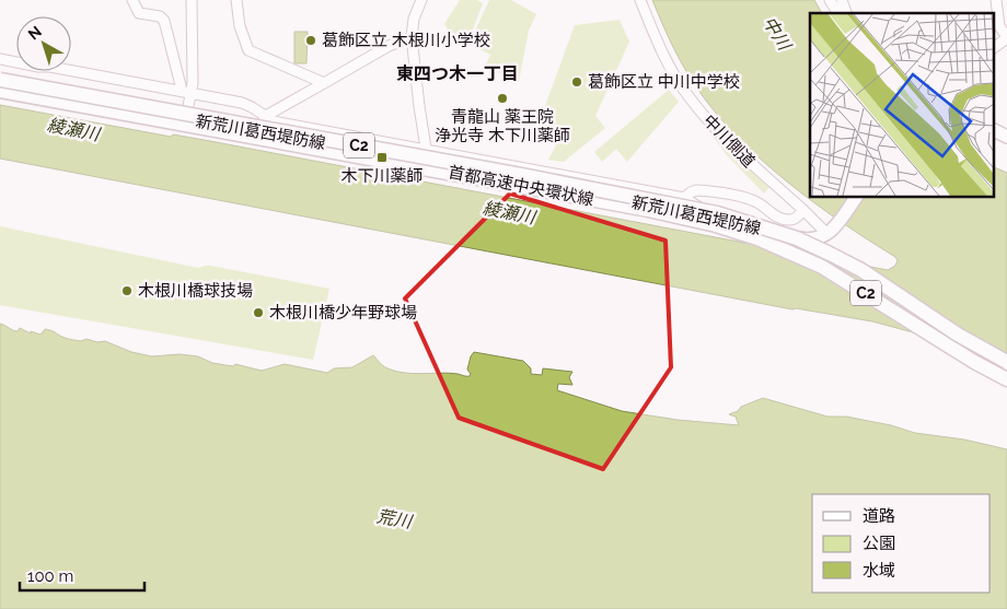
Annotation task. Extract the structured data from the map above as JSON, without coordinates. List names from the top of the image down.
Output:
{
  "streets": {
    "highway": ["C2", "首都高速中央環状線"],
    "main road": ["新荒川葛西堤防線"],
    "street": ["中川側道"]
  },
  "crossings": [
    ["新荒川葛西堤防線", "中川側道"],
    ["新荒川葛西堤防線", "首都高速中央環状線"]
  ],
  "districts": ["東四つ木一丁目"],
  "water": ["中川", "綾瀬川", "荒川"],
  "places": {
    "other": [
      "葛飾区立 木根川小学校",
      "葛飾区立 中川中学校",
      "青龍山 薬王院 浄光寺 木下川薬師",
      "木根川橋球技場",
      "木根川橋少年野球場"
    ],
    "transit": ["木下川薬師"]
  },
  "legend": ["道路", "公園", "水域"],
  "scale_bar": "100 m",
  "north": "top left"
}
